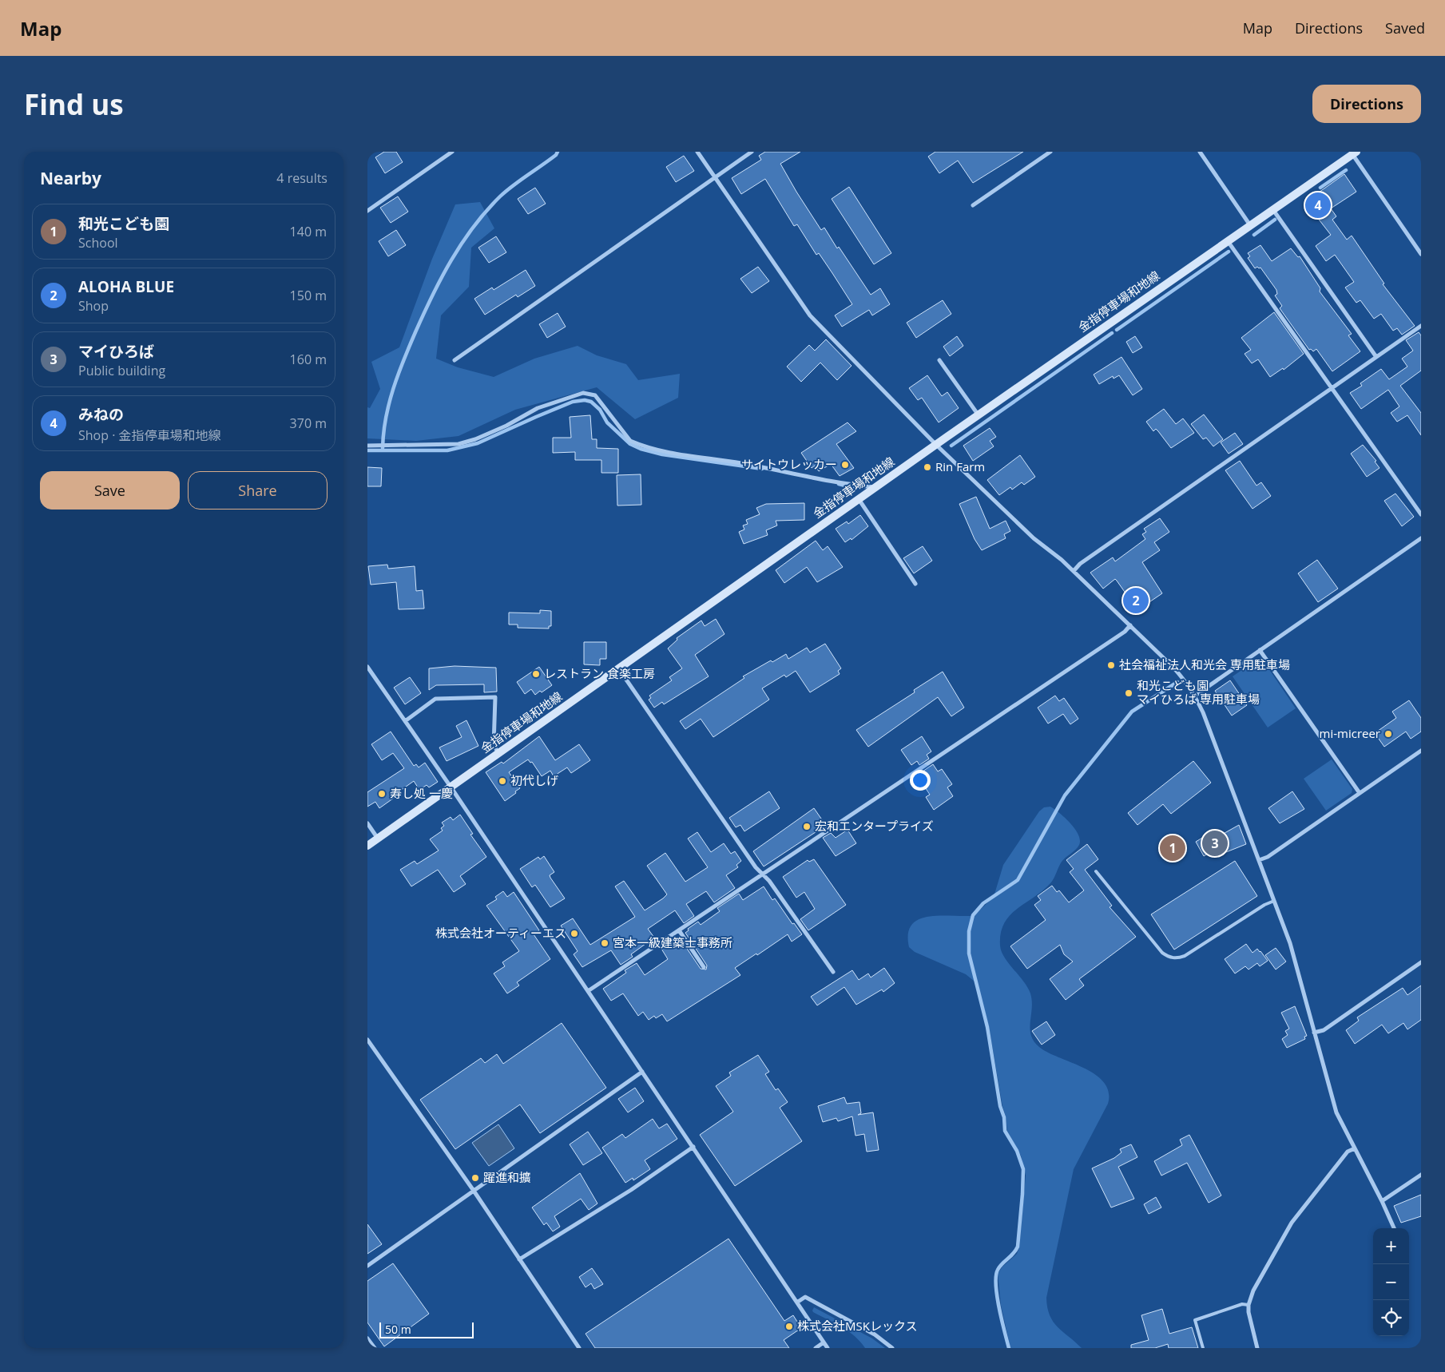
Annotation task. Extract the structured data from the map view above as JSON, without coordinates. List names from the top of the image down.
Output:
{
  "streets": {
    "main road": ["金指停車場和地線"]
  },
  "places": [
    "サイトウレッカー",
    "Rin Farm",
    "社会福祉法人和光会 専用駐車場",
    "レストラン 食楽工房",
    "和光こども園 マイひろば 専用駐車場",
    "mi-micreer",
    "初代しげ",
    "寿し処 一慶",
    "宏和エンタープライズ",
    "株式会社オーティーエス",
    "宮本一級建築士事務所",
    "躍進和擴",
    "株式会社MSKレックス"
  ],
  "scale_bar": "50 m",
  "page": {
    "header": "Map",
    "nav": ["Map", "Directions", "Saved"],
    "buttons": [
      "Directions",
      ["Save", "Share"]
    ],
    "title": "Find us",
    "heading": ["Nearby", "4 results"],
    "pins": [
      "4",
      "2",
      "3",
      "1"
    ],
    "list": [
      {
        "mark": "1",
        "name": "和光こども園",
        "note": "School",
        "value": "140 m"
      },
      {
        "mark": "2",
        "name": "ALOHA BLUE",
        "note": "Shop",
        "value": "150 m"
      },
      {
        "mark": "3",
        "name": "マイひろば",
        "note": "Public building",
        "value": "160 m"
      },
      {
        "mark": "4",
        "name": "みねの",
        "note": "Shop · 金指停車場和地線",
        "value": "370 m"
      }
    ],
    "map_buttons": ["+", "−"],
    "scale": "50 m"
  }
}
